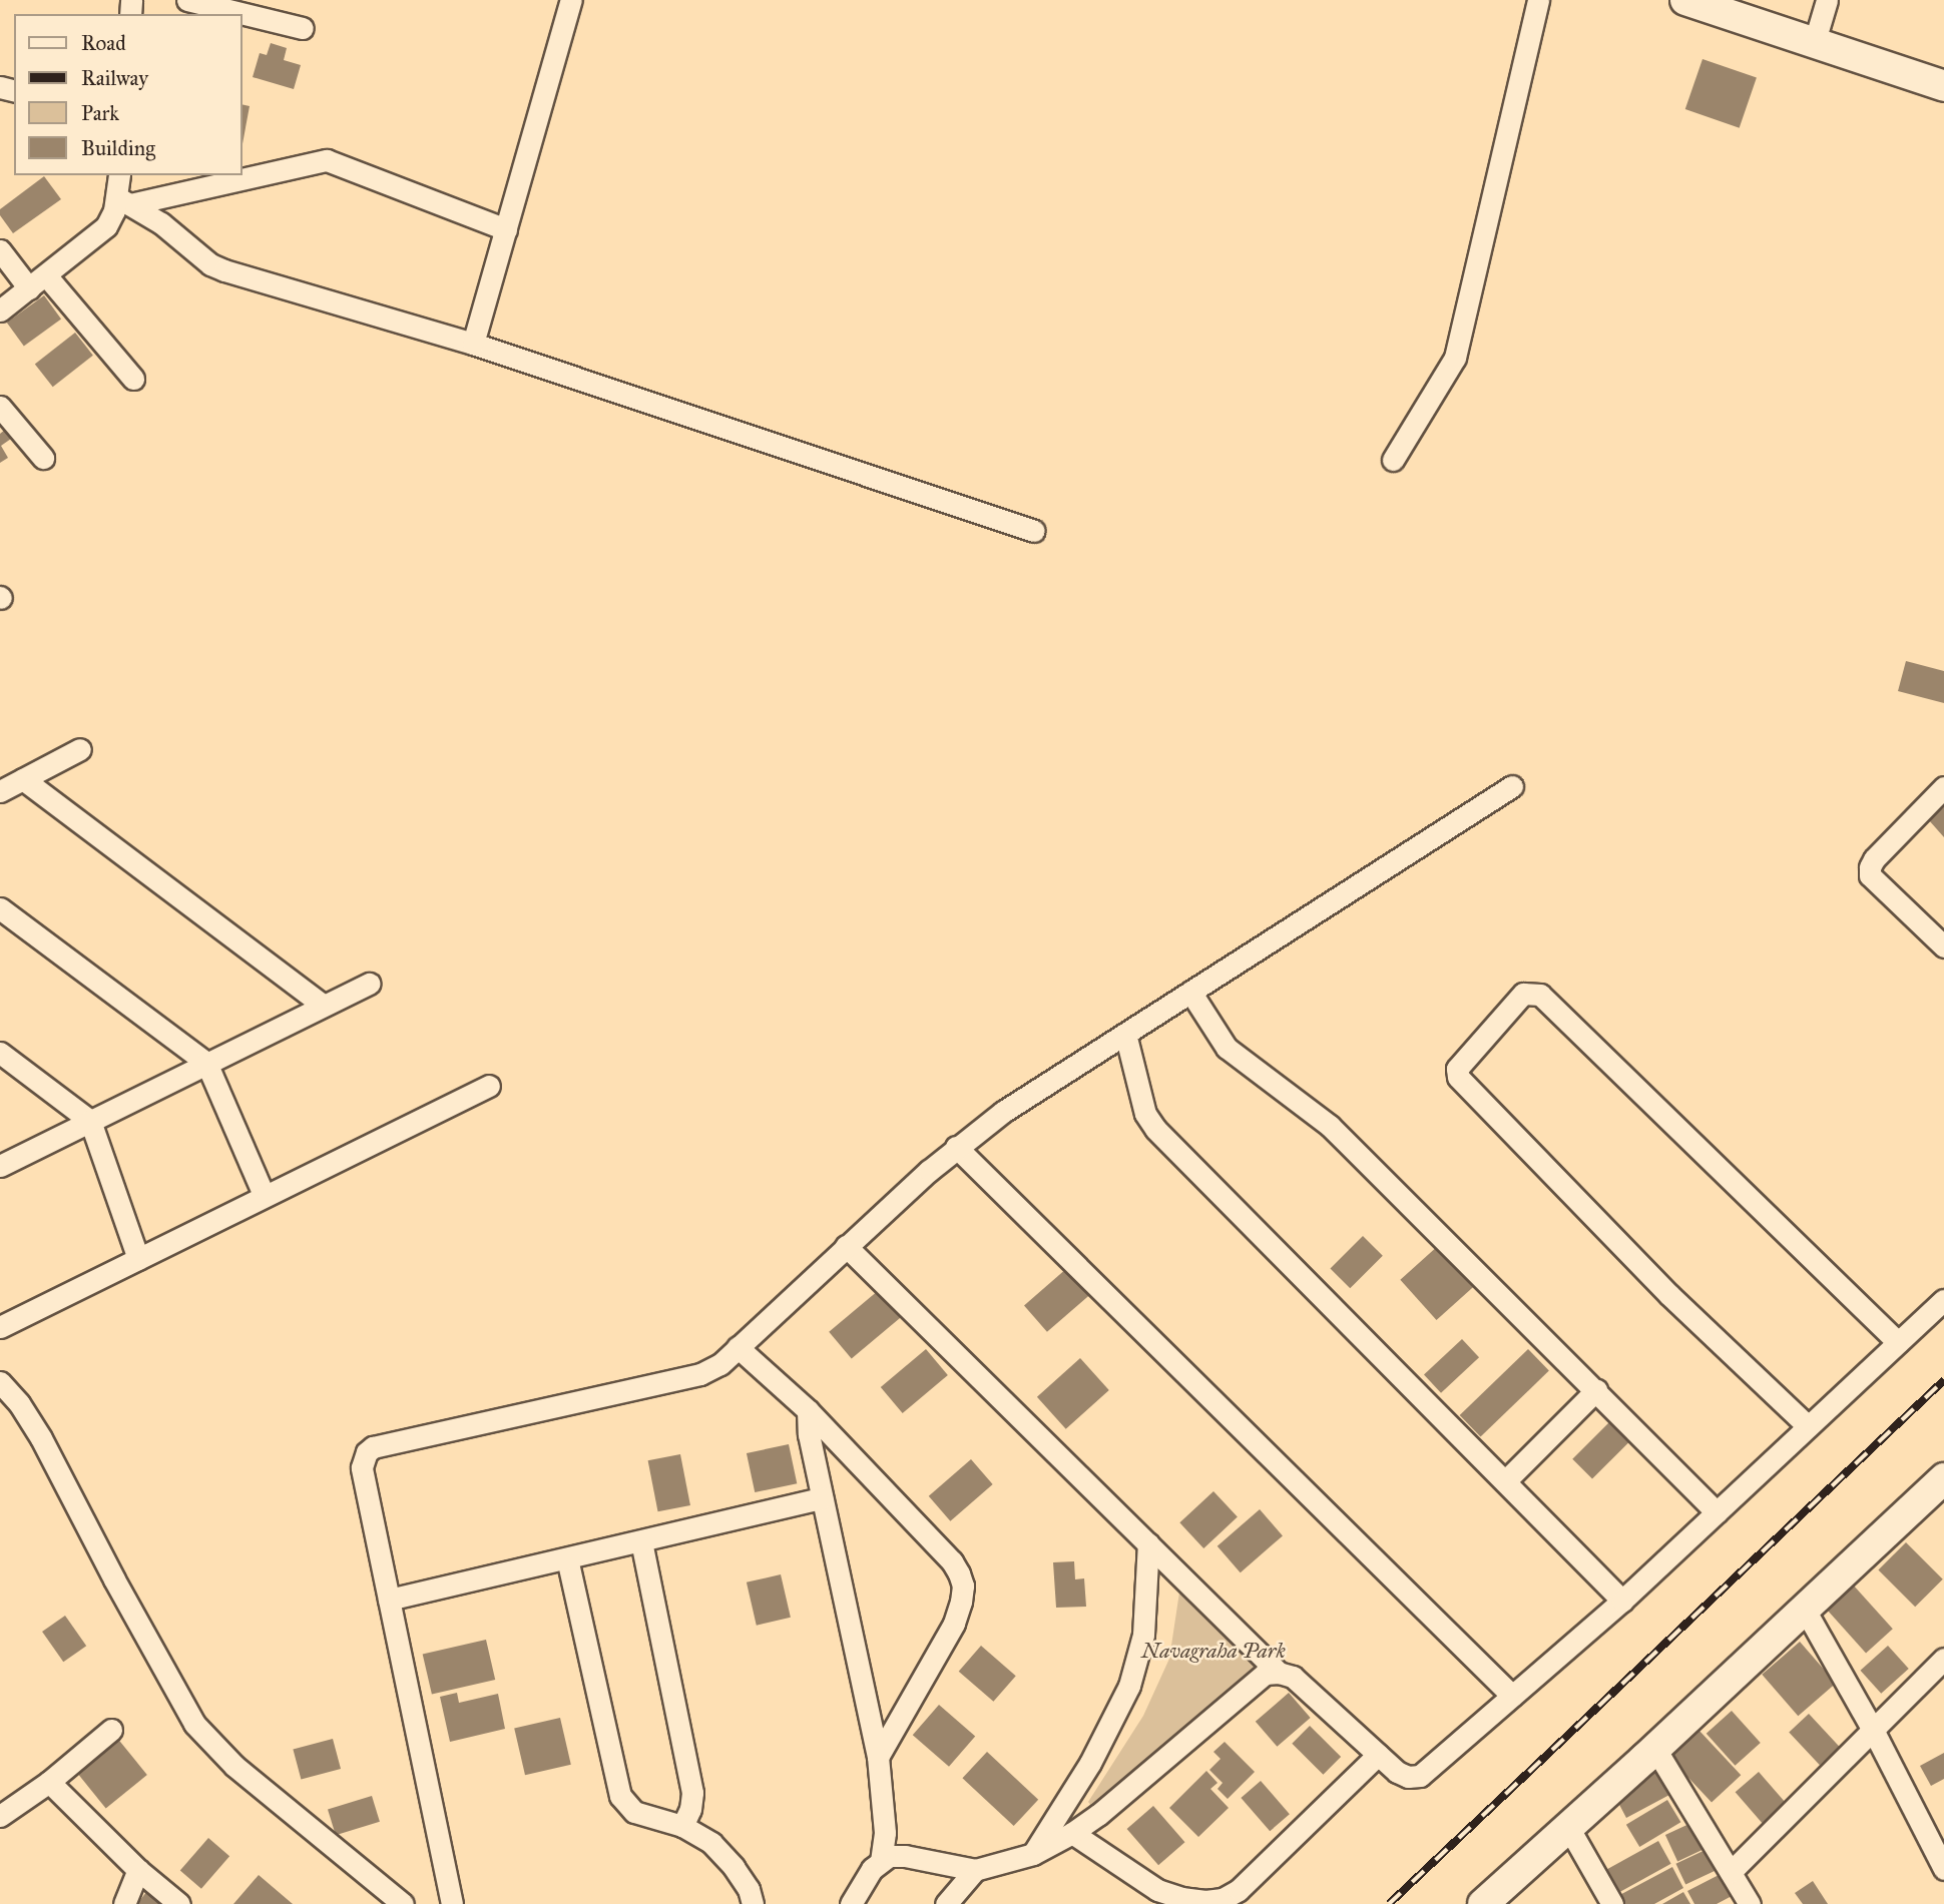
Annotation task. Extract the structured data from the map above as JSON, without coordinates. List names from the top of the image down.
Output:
{
  "parks": ["Navagraha Park"],
  "legend": [
    "Road",
    "Railway",
    "Park",
    "Building"
  ]
}
